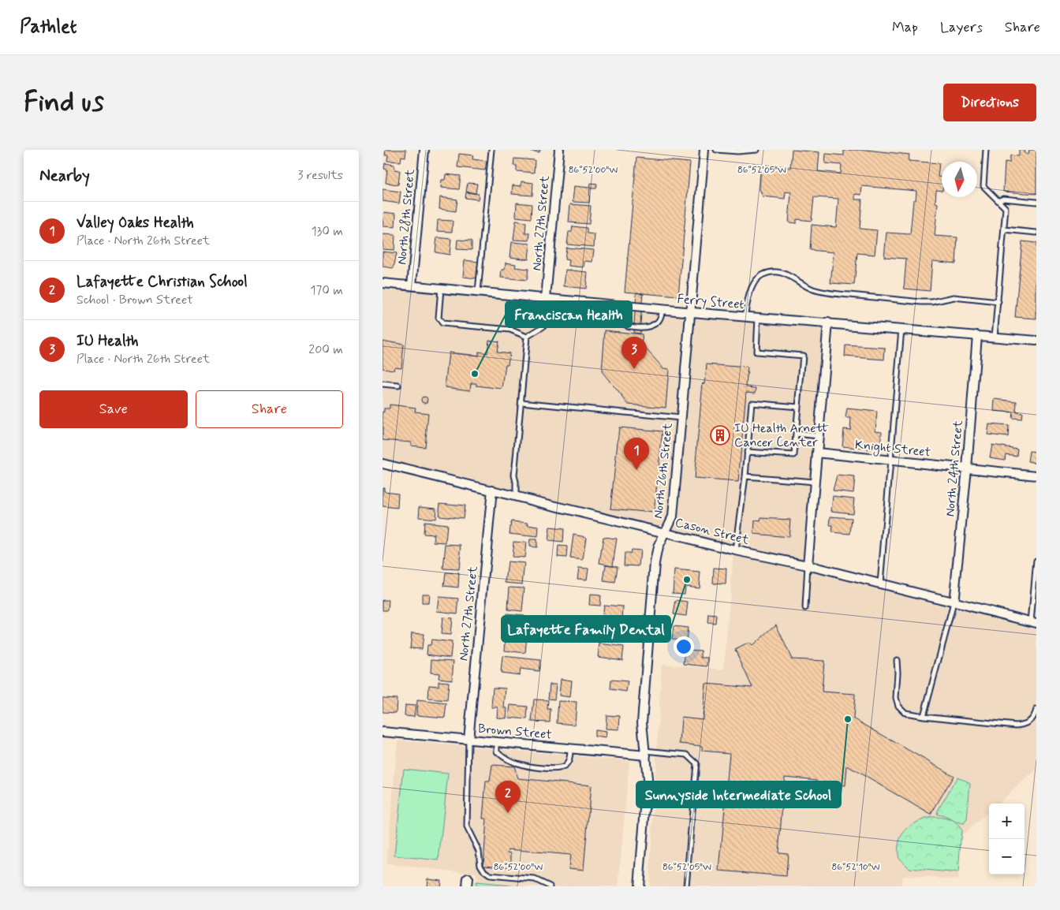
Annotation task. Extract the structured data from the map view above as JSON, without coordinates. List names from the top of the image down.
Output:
{
  "streets": {
    "street": [
      "North 28th Street",
      "North 27th Street",
      "Ferry Street",
      "Knight Street",
      "North 24th Street",
      "North 26th Street",
      "Cason Street",
      "Brown Street"
    ]
  },
  "crossings": [
    ["North 28th Street", "Ferry Street"],
    ["North 27th Street", "Ferry Street"],
    ["North 27th Street", "Cason Street"],
    ["North 27th Street", "Brown Street"],
    ["Ferry Street", "North 24th Street"],
    ["Ferry Street", "North 26th Street"],
    ["Knight Street", "North 24th Street"],
    ["North 24th Street", "Cason Street"],
    ["North 26th Street", "Cason Street"],
    ["North 26th Street", "Brown Street"]
  ],
  "places": {
    "other": ["Franciscan Health", "Lafayette Family Dental", "Sunnyside Intermediate School"],
    "building": ["IU Health Arnett Cancer Center"]
  },
  "north": "bottom",
  "page": {
    "header": "Pathlet",
    "nav": ["Map", "Layers", "Share"],
    "buttons": [
      "Directions",
      ["Save", "Share"]
    ],
    "title": "Find us",
    "heading": ["Nearby", "3 results"],
    "list": [
      {
        "mark": "1",
        "name": "Valley Oaks Health",
        "note": "Place · North 26th Street",
        "value": "130 m"
      },
      {
        "mark": "2",
        "name": "Lafayette Christian School",
        "note": "School · Brown Street",
        "value": "170 m"
      },
      {
        "mark": "3",
        "name": "IU Health",
        "note": "Place · North 26th Street",
        "value": "200 m"
      }
    ],
    "pins": ["3", "1", "2"],
    "map_buttons": ["+", "−"]
  },
  "coordinates": ["86°52'00\"W", "86°52'05\"W", "86°52'10\"W"]
}
